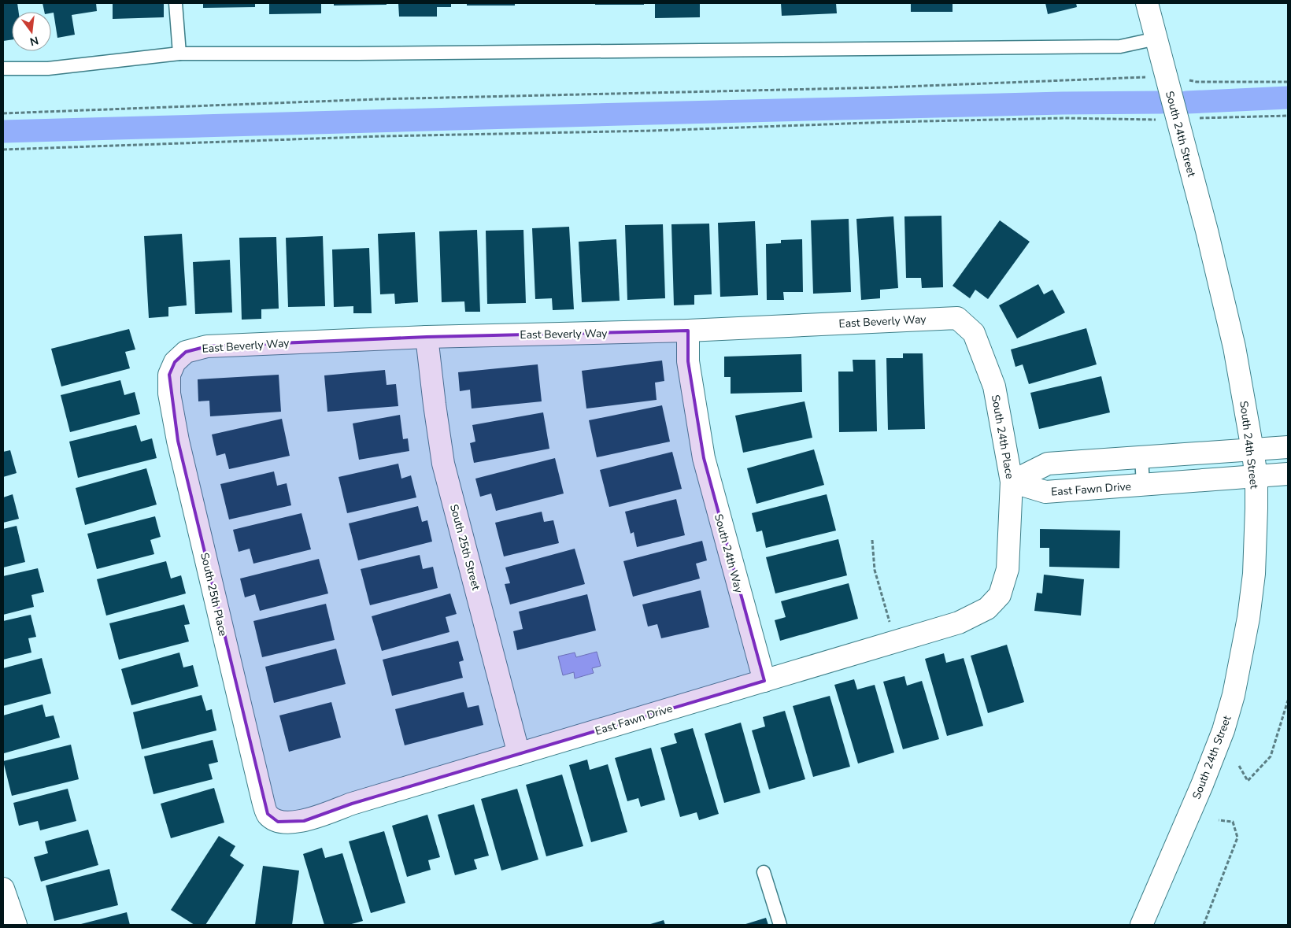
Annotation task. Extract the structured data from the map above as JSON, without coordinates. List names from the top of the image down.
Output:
{
  "streets": {
    "street": [
      "South 24th Street",
      "East Beverly Way",
      "South 24th Place",
      "East Fawn Drive",
      "South 25th Street",
      "South 24th Way",
      "South 25th Place"
    ]
  },
  "crossings": [
    ["South 24th Street", "East Fawn Drive"],
    ["East Beverly Way", "South 24th Place"],
    ["East Beverly Way", "South 25th Street"],
    ["East Beverly Way", "South 24th Way"],
    ["East Beverly Way", "South 25th Place"],
    ["South 24th Place", "East Fawn Drive"],
    ["East Fawn Drive", "South 25th Street"],
    ["East Fawn Drive", "South 24th Way"],
    ["East Fawn Drive", "South 25th Place"]
  ],
  "north": "bottom"
}
